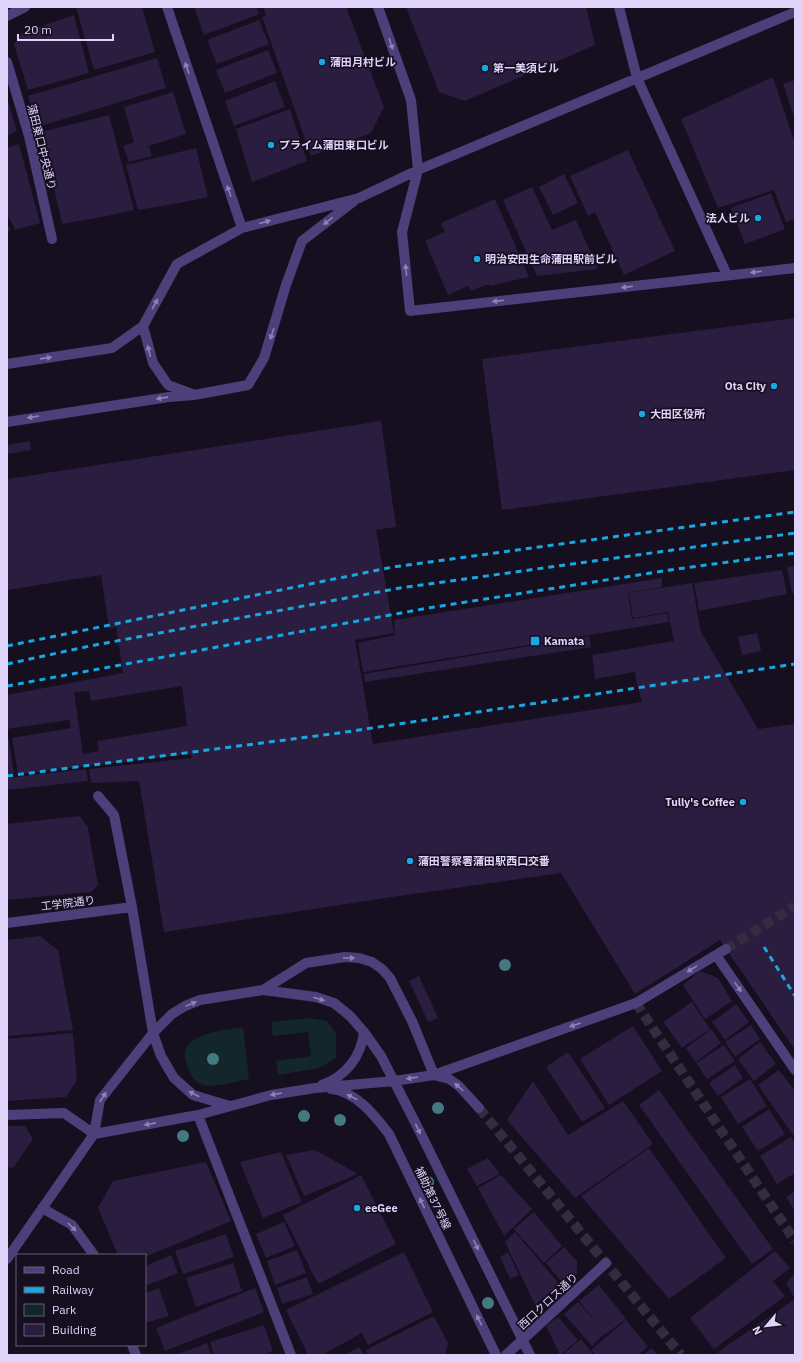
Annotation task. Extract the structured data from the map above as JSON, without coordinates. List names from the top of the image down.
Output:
{
  "streets": {
    "street": [
      "蒲田東口中央通り",
      "工学院通り",
      "補助第37号線",
      "西口クロス通り"
    ]
  },
  "crossings": [
    ["補助第37号線", "西口クロス通り"]
  ],
  "places": {
    "other": [
      "蒲田月村ビル",
      "第一美須ビル",
      "プライム蒲田東口ビル",
      "法人ビル",
      "明治安田生命蒲田駅前ビル",
      "Ota City",
      "大田区役所",
      "Tully's Coffee",
      "蒲田警察署蒲田駅西口交番",
      "eeGee"
    ],
    "transit": ["Kamata"]
  },
  "legend": [
    "Road",
    "Railway",
    "Park",
    "Building"
  ],
  "scale_bar": "20 m",
  "north": "bottom left"
}
